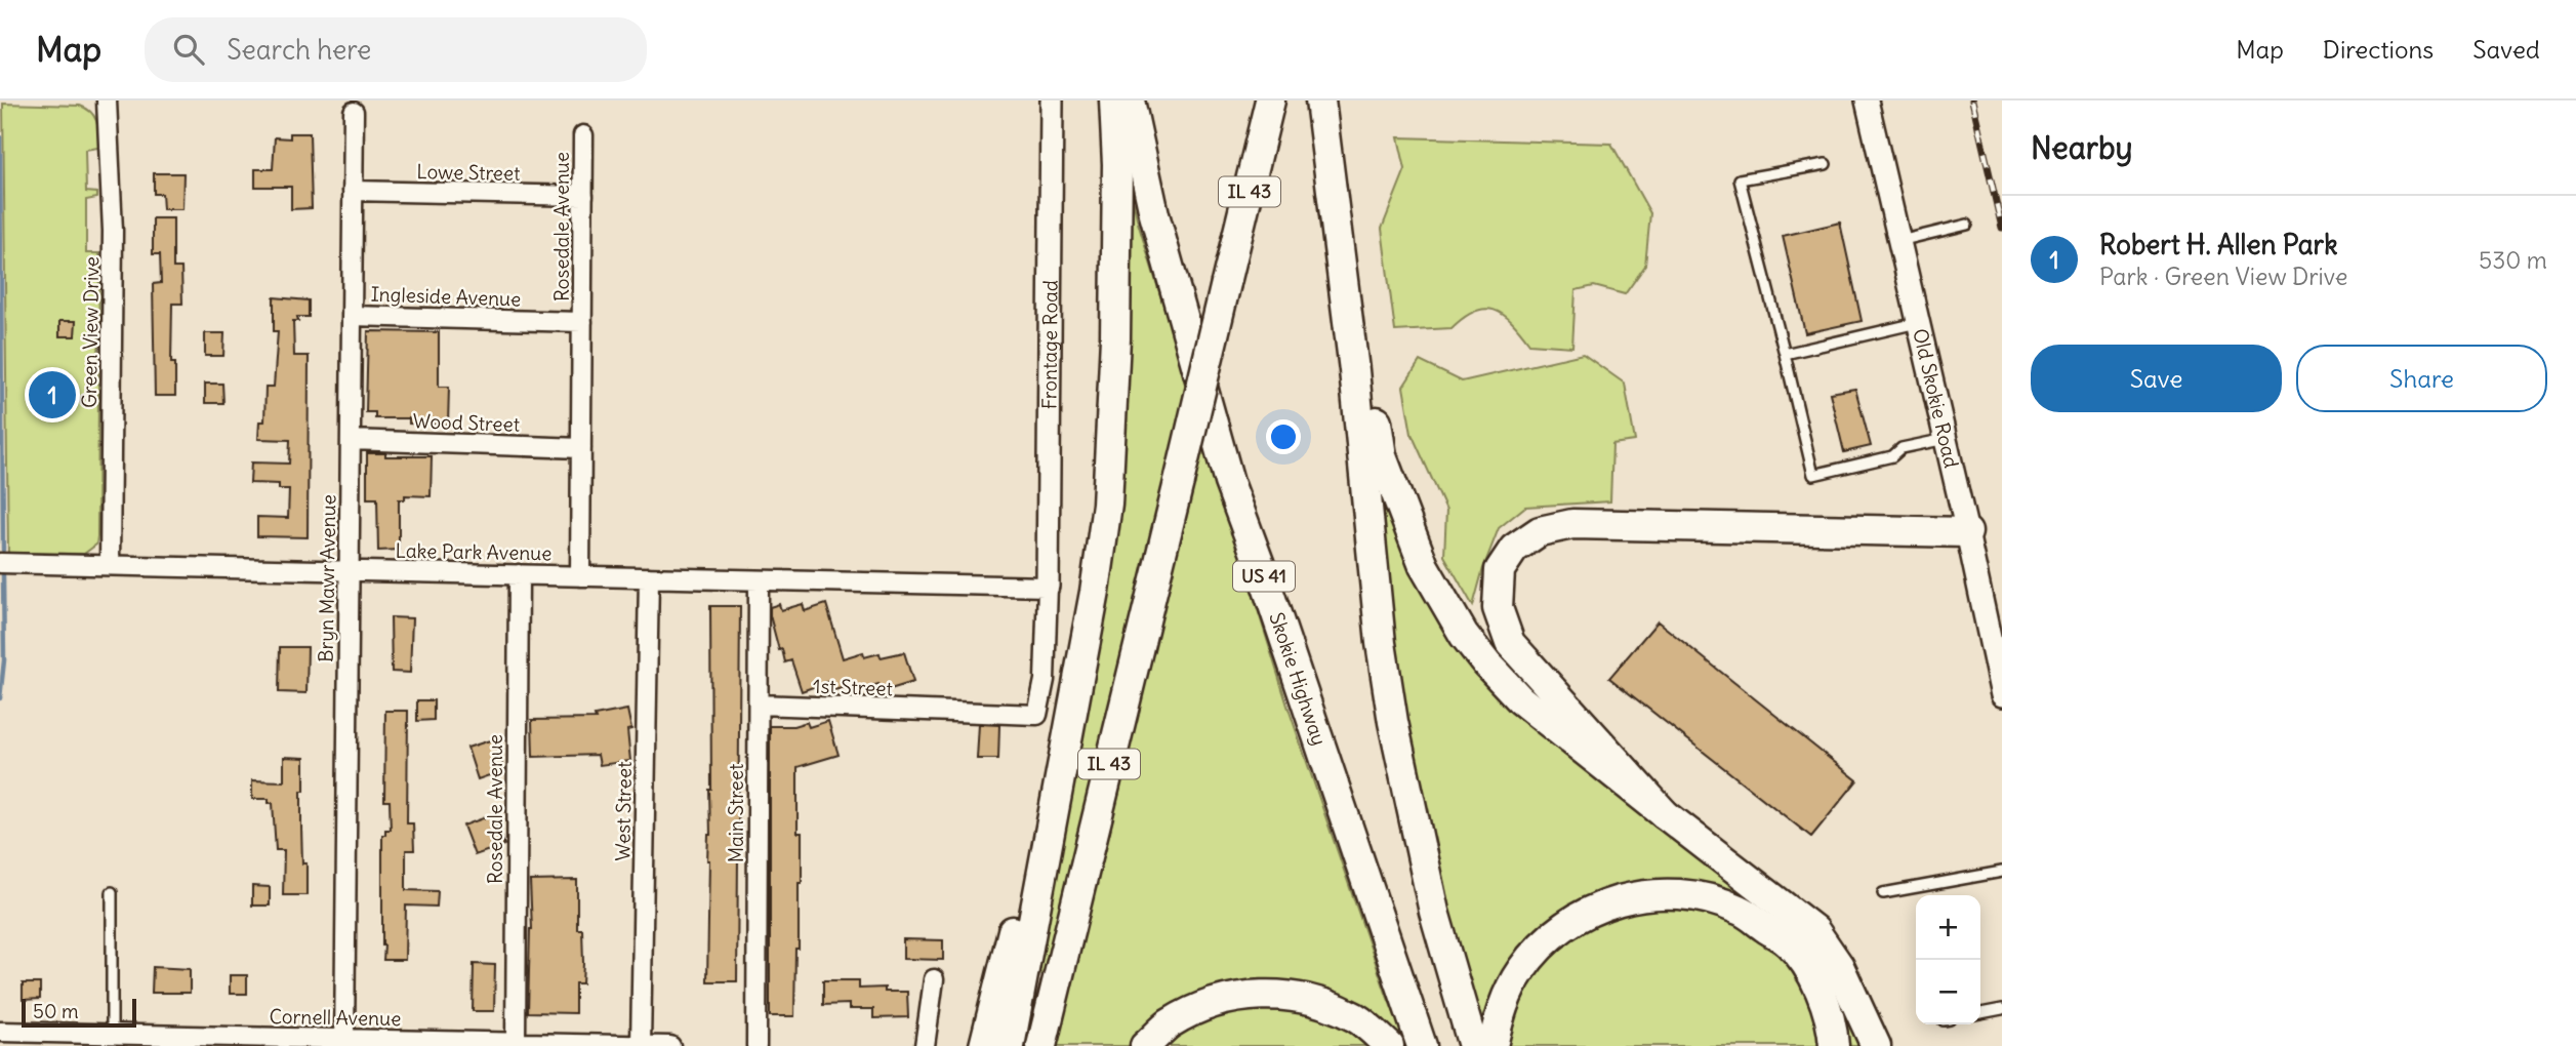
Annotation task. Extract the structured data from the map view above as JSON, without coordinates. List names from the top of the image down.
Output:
{
  "streets": {
    "main road": ["IL 43", "US 41", "Skokie Highway"],
    "street": [
      "Lowe Street",
      "Rosedale Avenue",
      "Ingleside Avenue",
      "Green View Drive",
      "Frontage Road",
      "Old Skokie Road",
      "Wood Street",
      "Lake Park Avenue",
      "Bryn Mawr Avenue",
      "1st Street",
      "West Street",
      "Main Street",
      "Cornell Avenue"
    ]
  },
  "crossings": [
    ["Lowe Street", "Rosedale Avenue"],
    ["Lowe Street", "Bryn Mawr Avenue"],
    ["Rosedale Avenue", "Ingleside Avenue"],
    ["Rosedale Avenue", "Wood Street"],
    ["Rosedale Avenue", "Lake Park Avenue"],
    ["Rosedale Avenue", "Cornell Avenue"],
    ["Ingleside Avenue", "Bryn Mawr Avenue"],
    ["Green View Drive", "Lake Park Avenue"],
    ["Frontage Road", "Lake Park Avenue"],
    ["Frontage Road", "1st Street"],
    ["Wood Street", "Bryn Mawr Avenue"],
    ["Lake Park Avenue", "Bryn Mawr Avenue"],
    ["Lake Park Avenue", "1st Street"],
    ["Lake Park Avenue", "West Street"],
    ["Lake Park Avenue", "Main Street"],
    ["Bryn Mawr Avenue", "Cornell Avenue"],
    ["1st Street", "Main Street"],
    ["West Street", "Cornell Avenue"]
  ],
  "scale_bar": "50 m",
  "page": {
    "header": "Map",
    "search": "Search here",
    "nav": ["Map", "Directions", "Saved"],
    "heading": "Nearby",
    "list": [
      {
        "mark": "1",
        "name": "Robert H. Allen Park",
        "note": "Park · Green View Drive",
        "value": "530 m"
      }
    ],
    "buttons": ["Save", "Share"],
    "pins": "1",
    "map_buttons": ["+", "−"],
    "scale": "50 m"
  }
}
